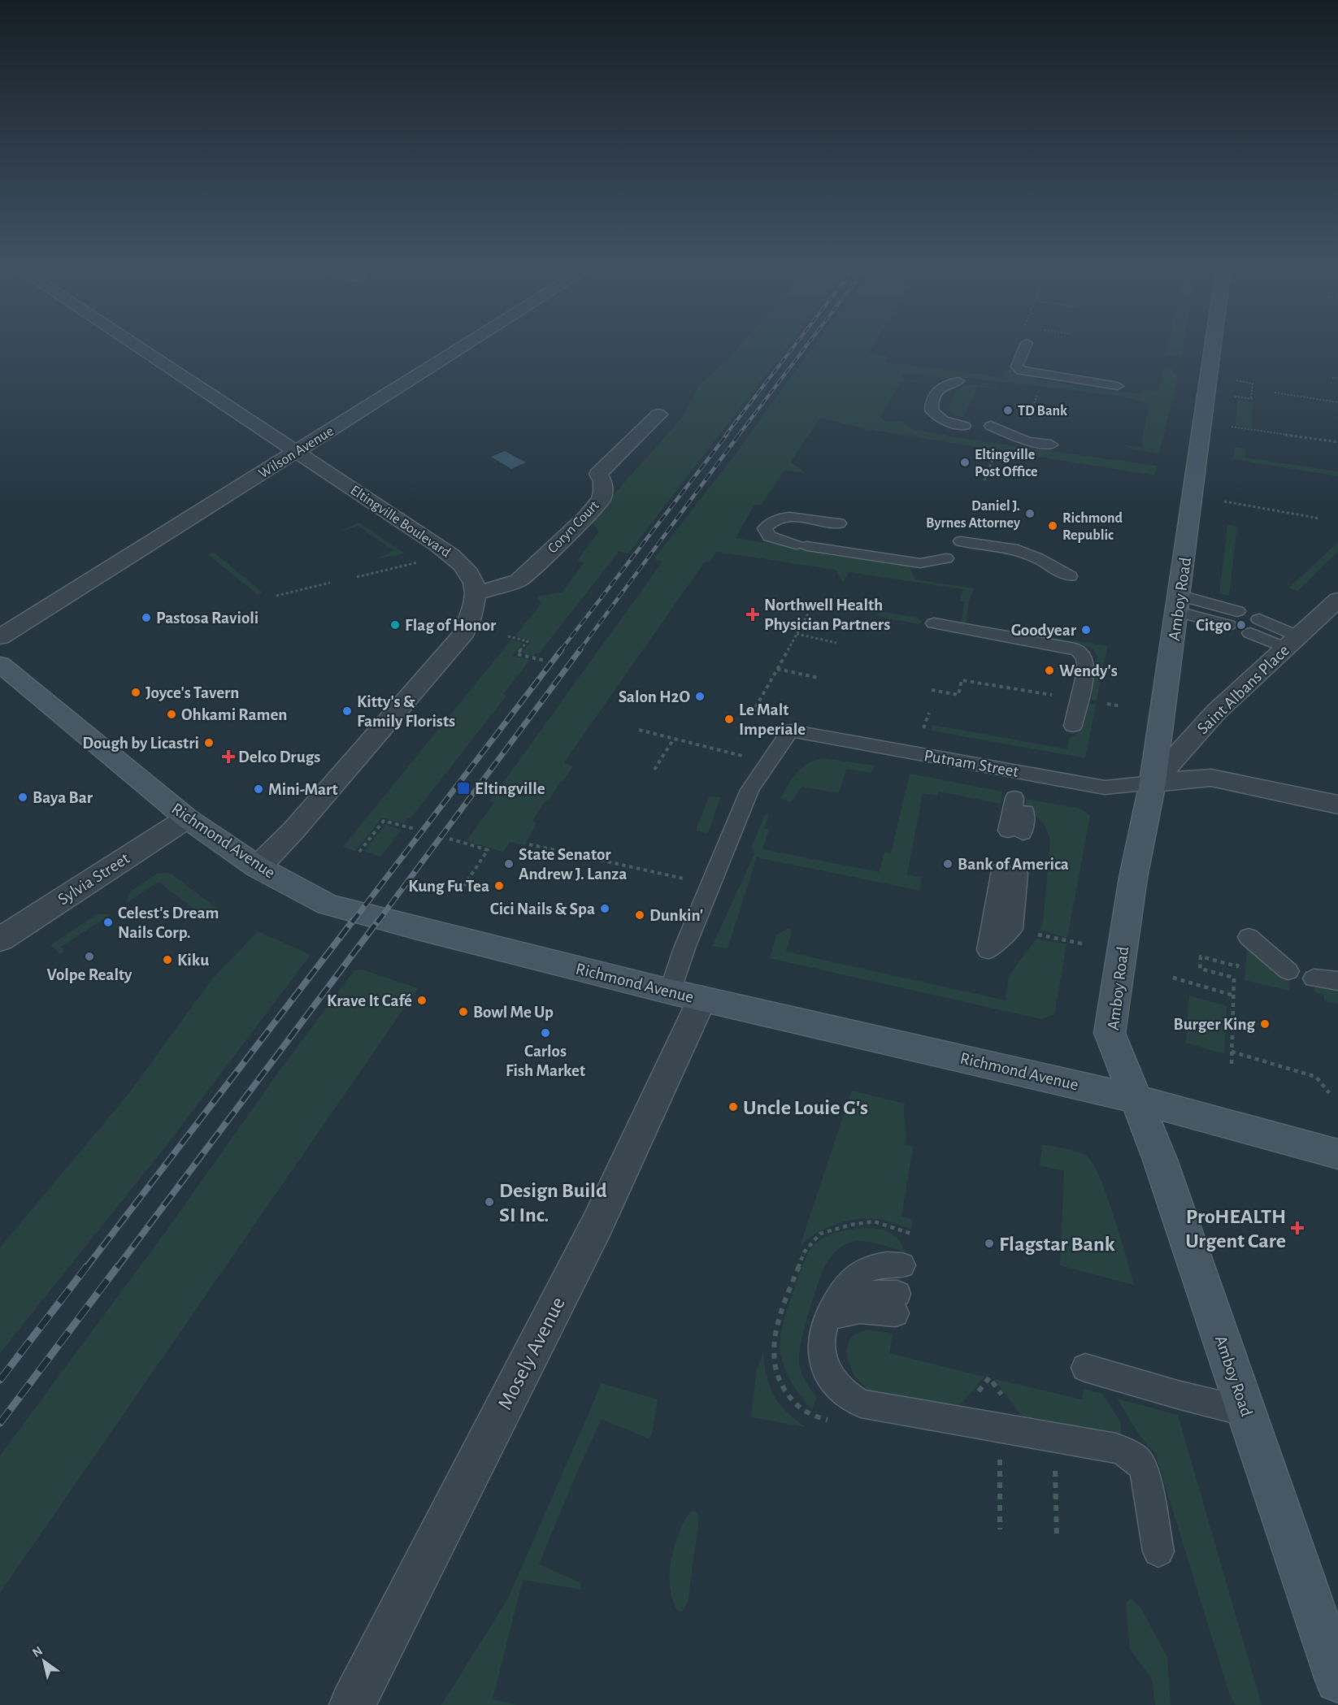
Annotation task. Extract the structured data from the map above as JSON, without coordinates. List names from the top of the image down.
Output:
{
  "streets": {
    "main road": ["Amboy Road", "Richmond Avenue"],
    "street": [
      "Wilson Avenue",
      "Eltingville Boulevard",
      "Coryn Court",
      "Saint Albans Place",
      "Sylvia Street",
      "Mosely Avenue"
    ],
    "lane": ["Putnam Street"]
  },
  "crossings": [
    ["Wilson Avenue", "Eltingville Boulevard"],
    ["Eltingville Boulevard", "Coryn Court"],
    ["Amboy Road", "Saint Albans Place"],
    ["Amboy Road", "Putnam Street"],
    ["Amboy Road", "Richmond Avenue"],
    ["Saint Albans Place", "Putnam Street"],
    ["Putnam Street", "Richmond Avenue"],
    ["Putnam Street", "Mosely Avenue"],
    ["Richmond Avenue", "Sylvia Street"],
    ["Richmond Avenue", "Mosely Avenue"]
  ],
  "places": {
    "other": [
      "TD Bank",
      "Eltingville Post Office",
      "Daniel J. Byrnes Attorney",
      "Richmond Republic",
      "Pastosa Ravioli",
      "Flag of Honor",
      "Citgo",
      "Goodyear",
      "Wendy's",
      "Joyce's Tavern",
      "Salon H2O",
      "Kitty's & Family Florists",
      "Ohkami Ramen",
      "Le Malt Imperiale",
      "Dough by Licastri",
      "Mini-Mart",
      "Baya Bar",
      "State Senator Andrew J. Lanza",
      "Bank of America",
      "Kung Fu Tea",
      "Cici Nails & Spa",
      "Dunkin'",
      "Celest's Dream Nails Corp.",
      "Volpe Realty",
      "Kiku",
      "Krave It Café",
      "Bowl Me Up",
      "Burger King",
      "Carlos Fish Market",
      "Uncle Louie G's",
      "Design Build SI Inc.",
      "Flagstar Bank"
    ],
    "health": ["Northwell Health Physician Partners", "Delco Drugs", "ProHEALTH Urgent Care"],
    "transit": ["Eltingville"]
  },
  "north": "top left"
}
